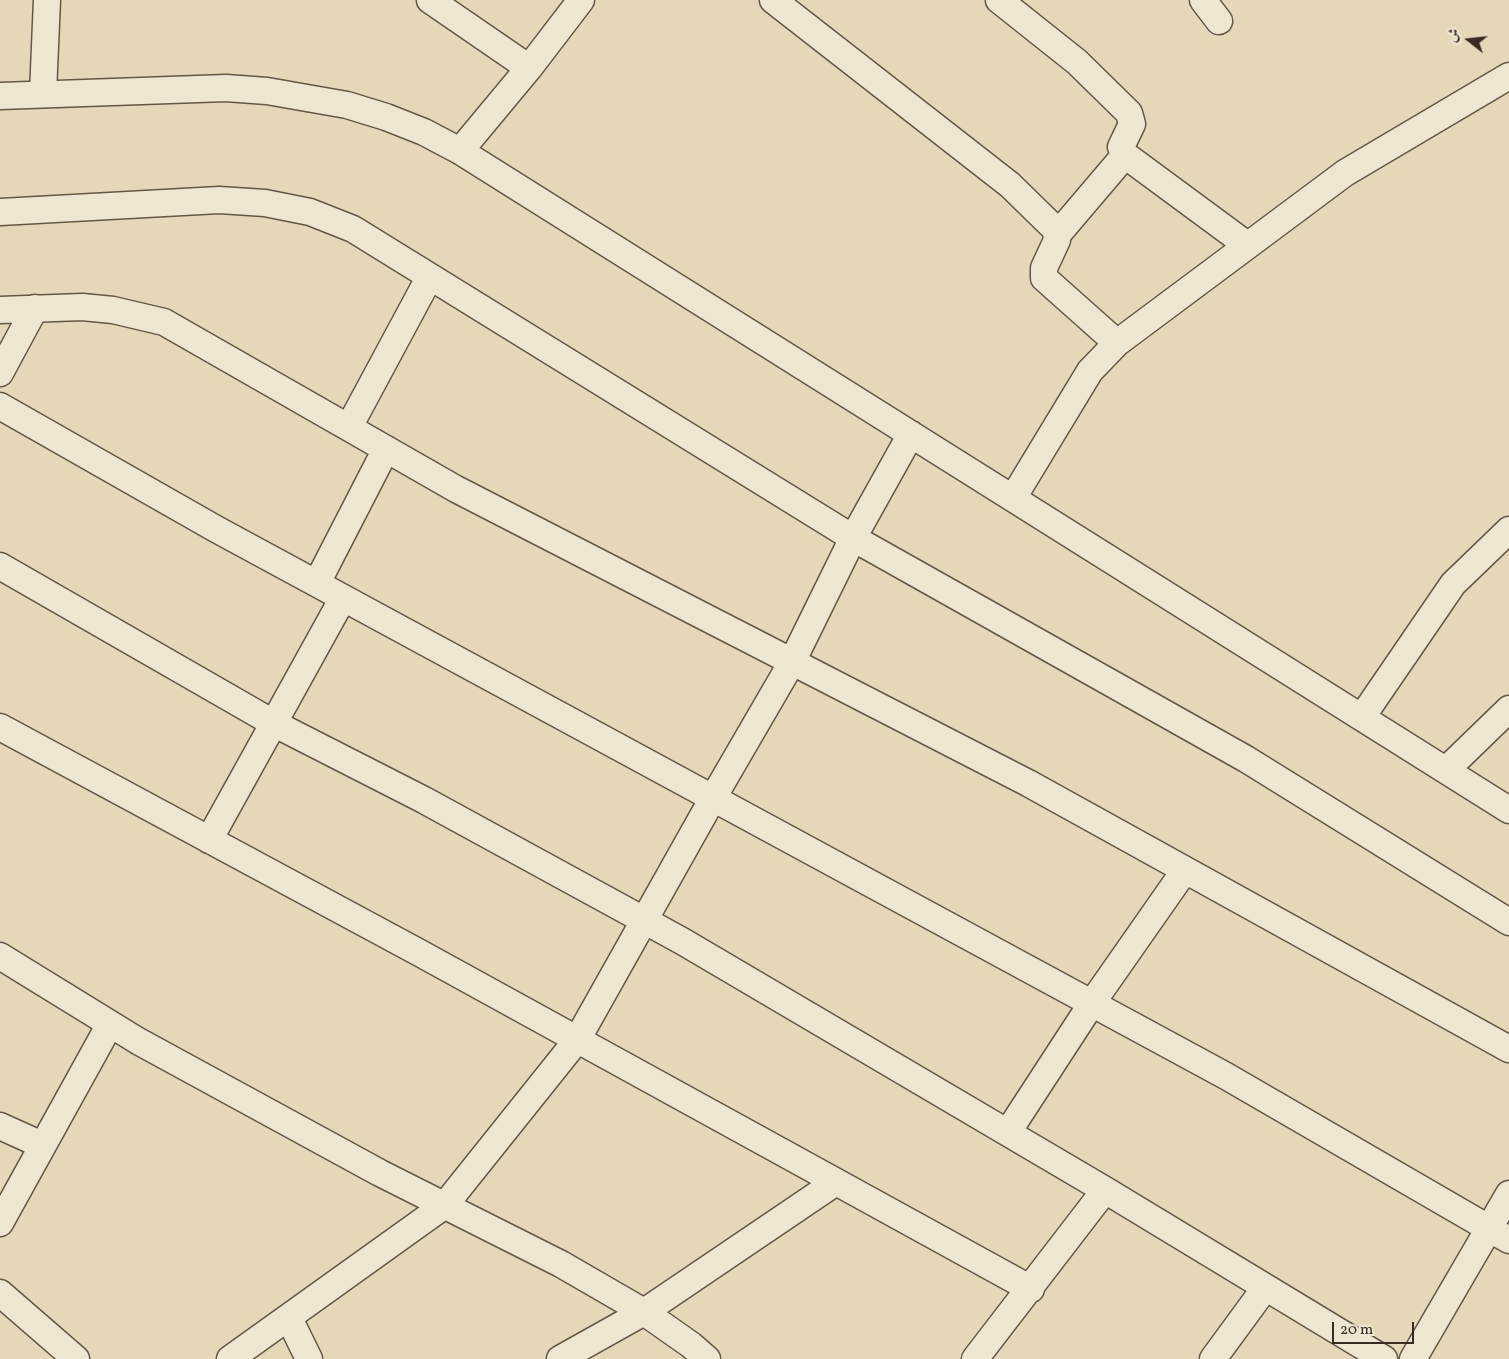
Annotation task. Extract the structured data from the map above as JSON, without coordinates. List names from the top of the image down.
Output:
{
  "scale_bar": "20 m",
  "north": "left"
}
